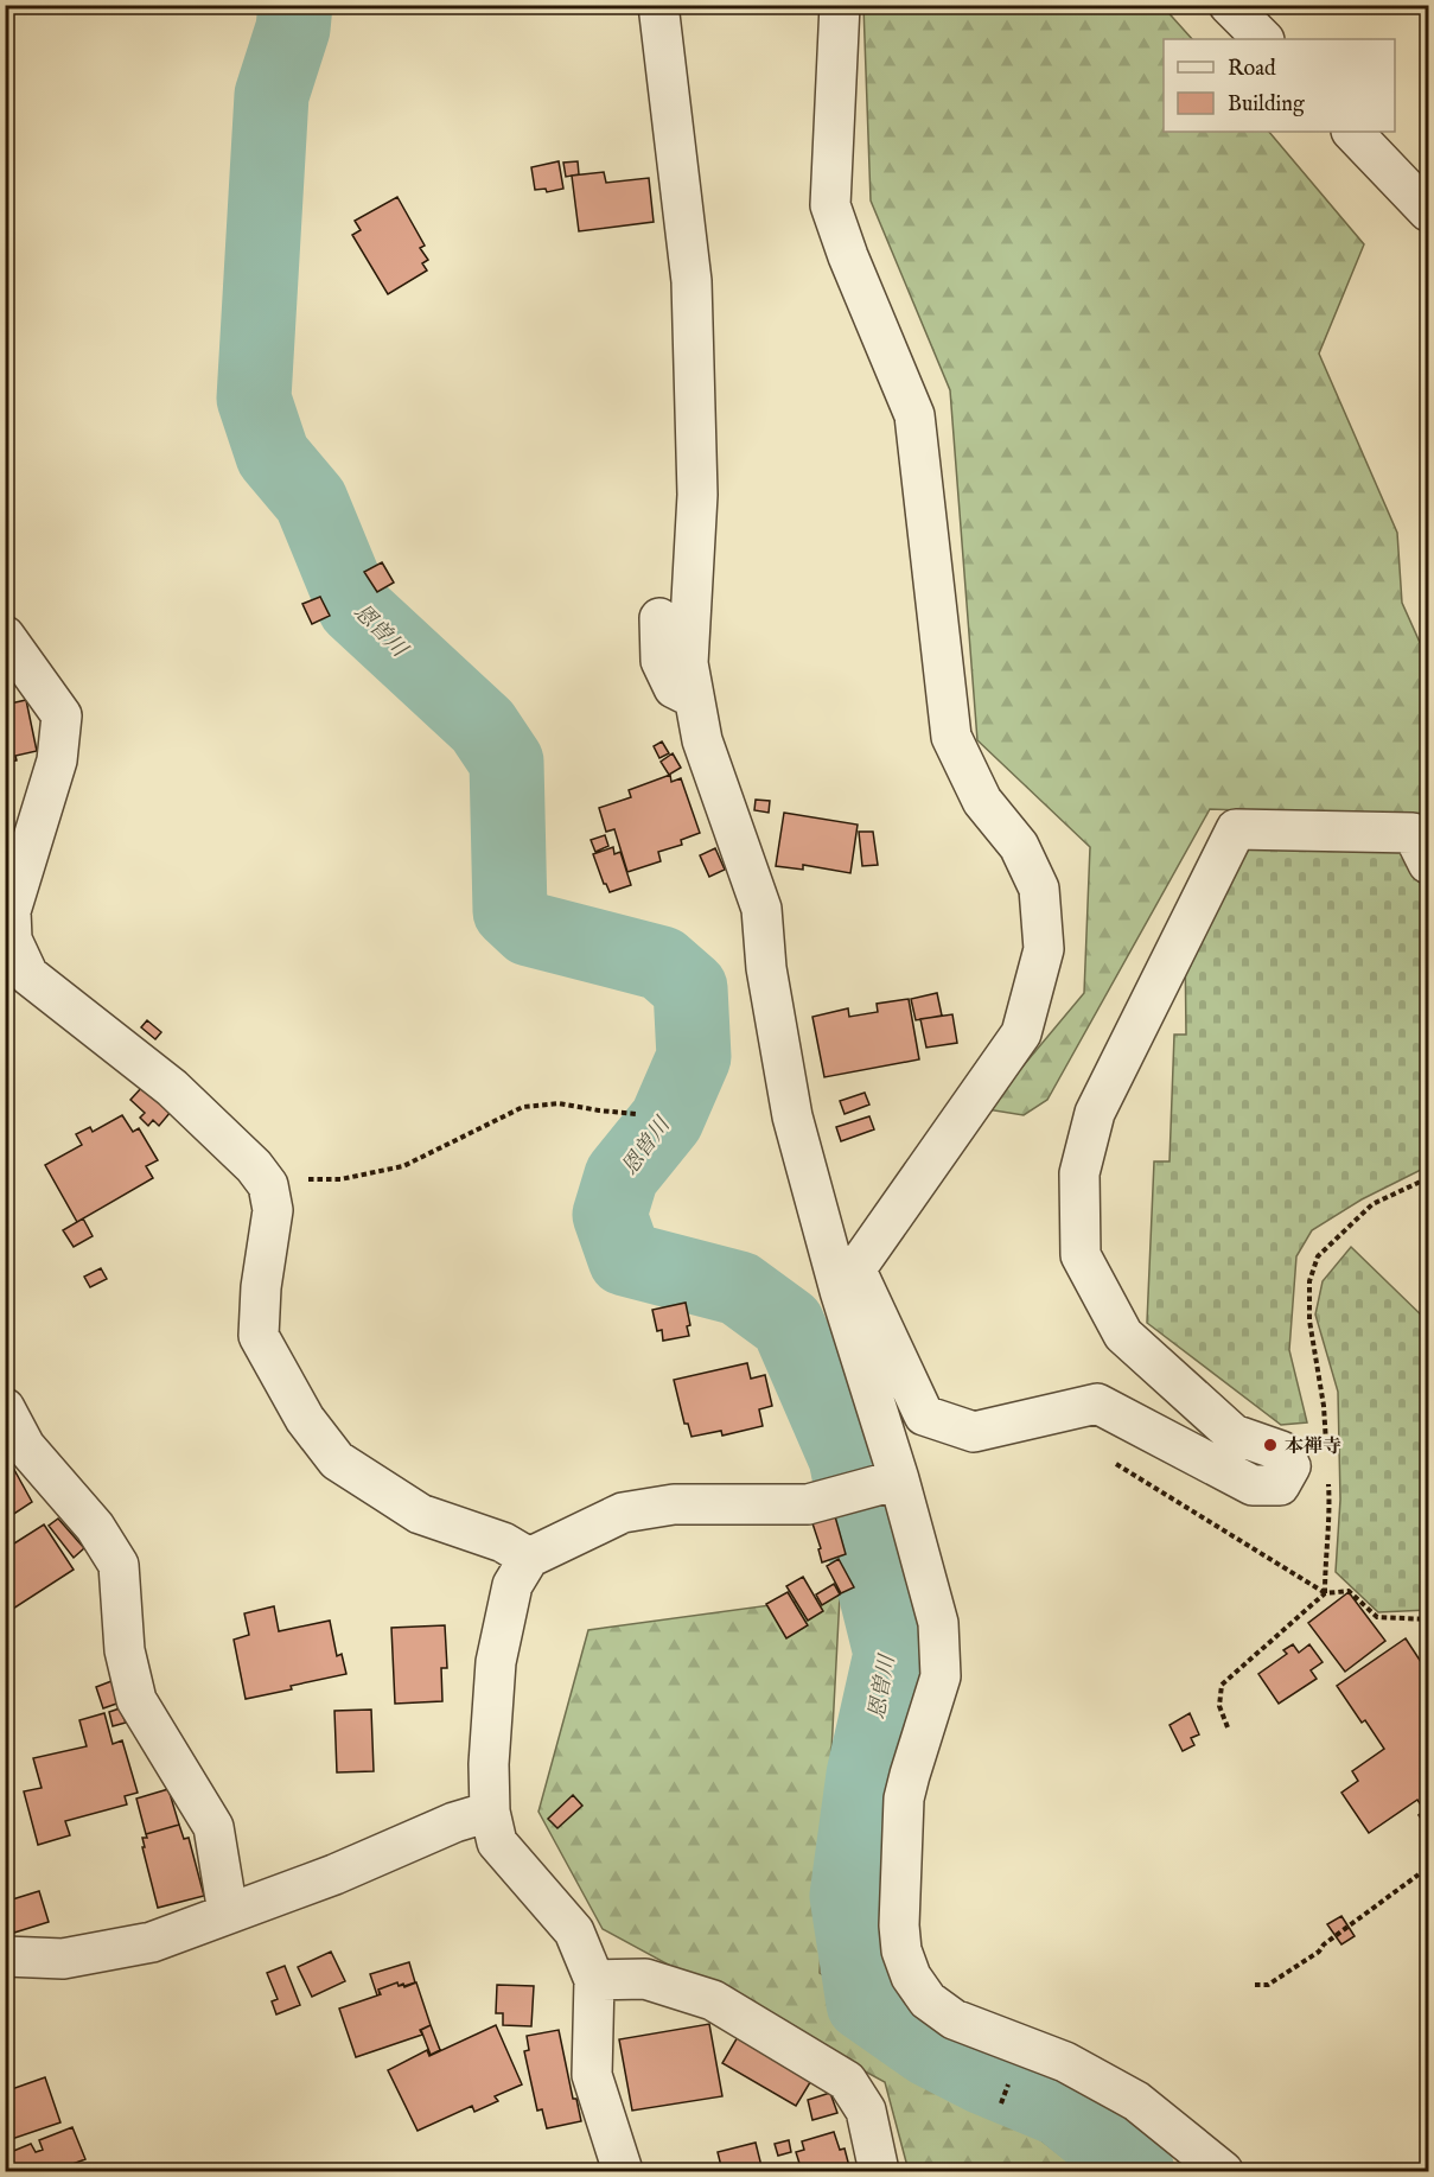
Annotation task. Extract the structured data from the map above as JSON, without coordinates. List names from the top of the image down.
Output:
{
  "water": ["恩曽川"],
  "places": ["本禅寺"],
  "legend": ["Road", "Building"]
}
